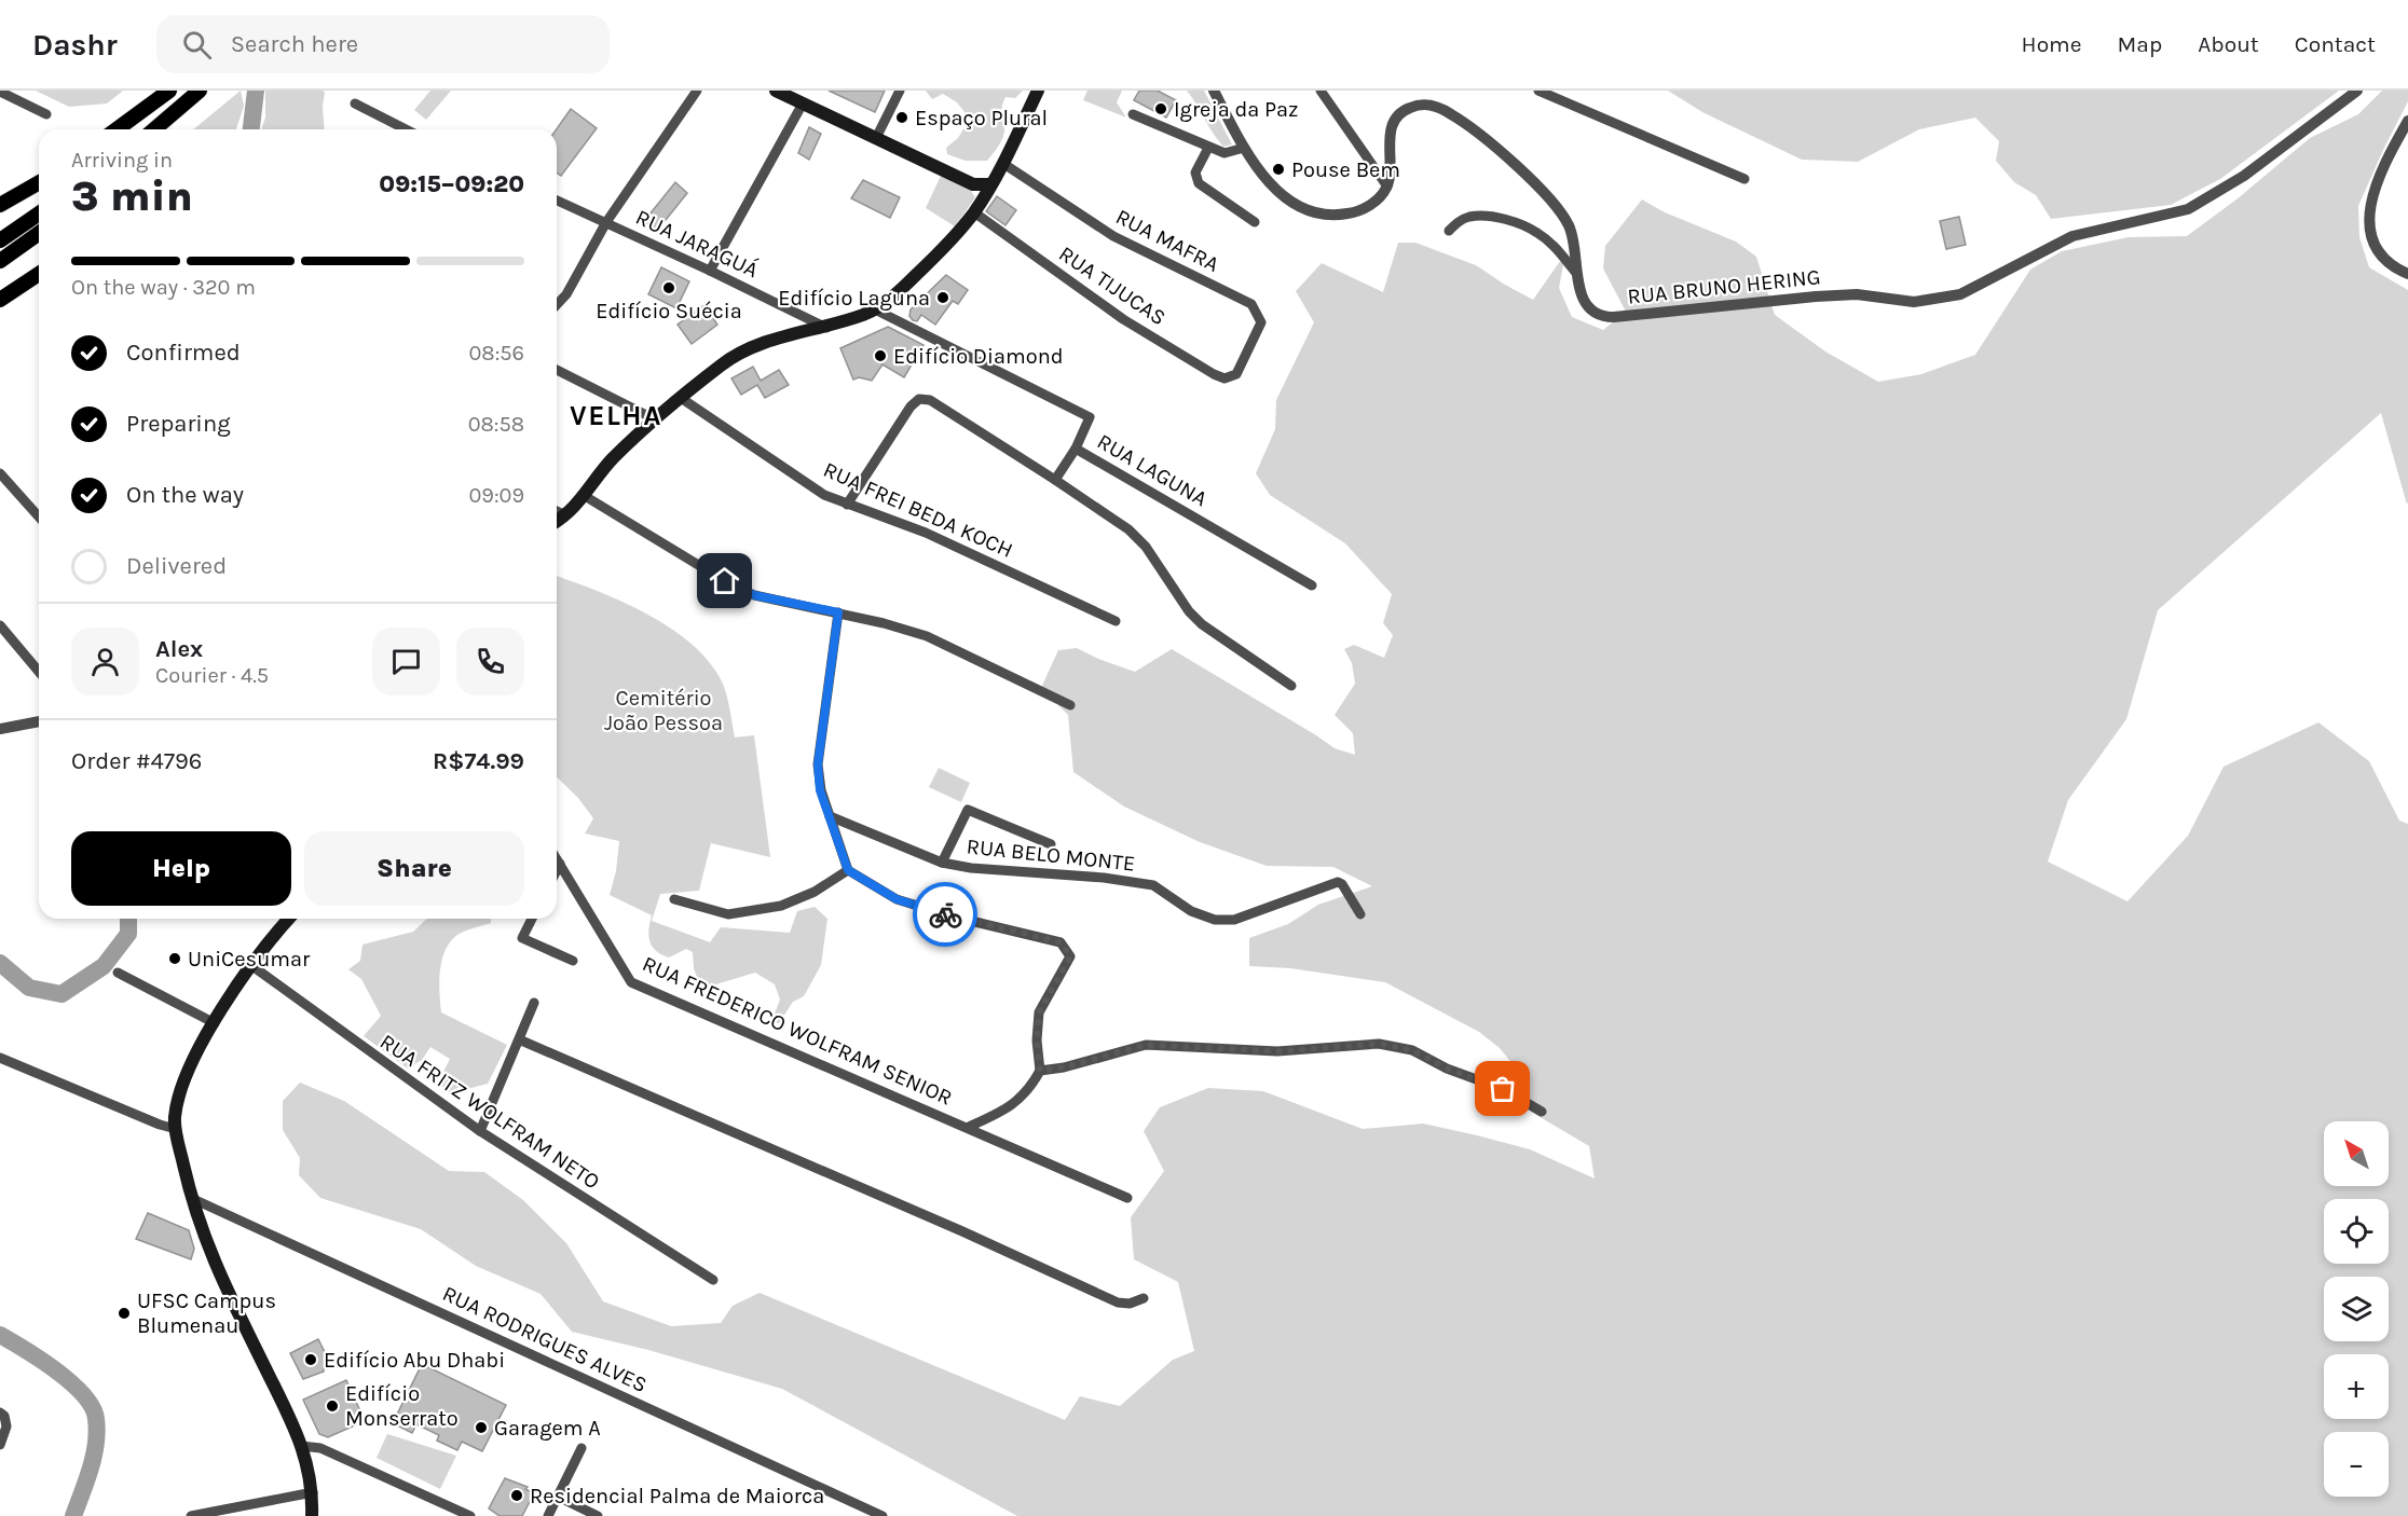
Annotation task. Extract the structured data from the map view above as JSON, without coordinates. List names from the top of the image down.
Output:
{
  "streets": {
    "street": [
      "RUA MAFRA",
      "RUA JARAGUÁ",
      "RUA TIJUCAS",
      "RUA BRUNO HERING",
      "RUA LAGUNA",
      "RUA FREI BEDA KOCH",
      "RUA BELO MONTE",
      "RUA FREDERICO WOLFRAM SENIOR",
      "RUA FRITZ WOLFRAM NETO",
      "RUA RODRIGUES ALVES"
    ]
  },
  "crossings": [
    ["RUA MAFRA", "RUA TIJUCAS"]
  ],
  "districts": ["VELHA"],
  "parks": ["Cemitério João Pessoa"],
  "places": [
    "Igreja da Paz",
    "Espaço Plural",
    "Pouse Bem",
    "Edifício Suécia",
    "Edifício Laguna",
    "Edifício Diamond",
    "UniCesumar",
    "UFSC Campus Blumenau",
    "Edifício Abu Dhabi",
    "Edifício Monserrato",
    "Garagem A",
    "Residencial Palma de Maiorca"
  ],
  "north": "top left",
  "page": {
    "header": "Dashr",
    "search": "Search here",
    "nav": [
      "Home",
      "Map",
      "About",
      "Contact"
    ],
    "heading": ["3 min", "Arriving in", "09:15–09:20"],
    "panel": [
      "Alex",
      "Courier · 4.5",
      "Order #4796",
      "R$74.99"
    ],
    "bar": "On the way · 320 m",
    "list": [
      ["Confirmed", "08:56"],
      ["Preparing", "08:58"],
      ["On the way", "09:09"],
      "Delivered"
    ],
    "buttons": ["Help", "Share"],
    "map_buttons": ["+", "−"]
  }
}
